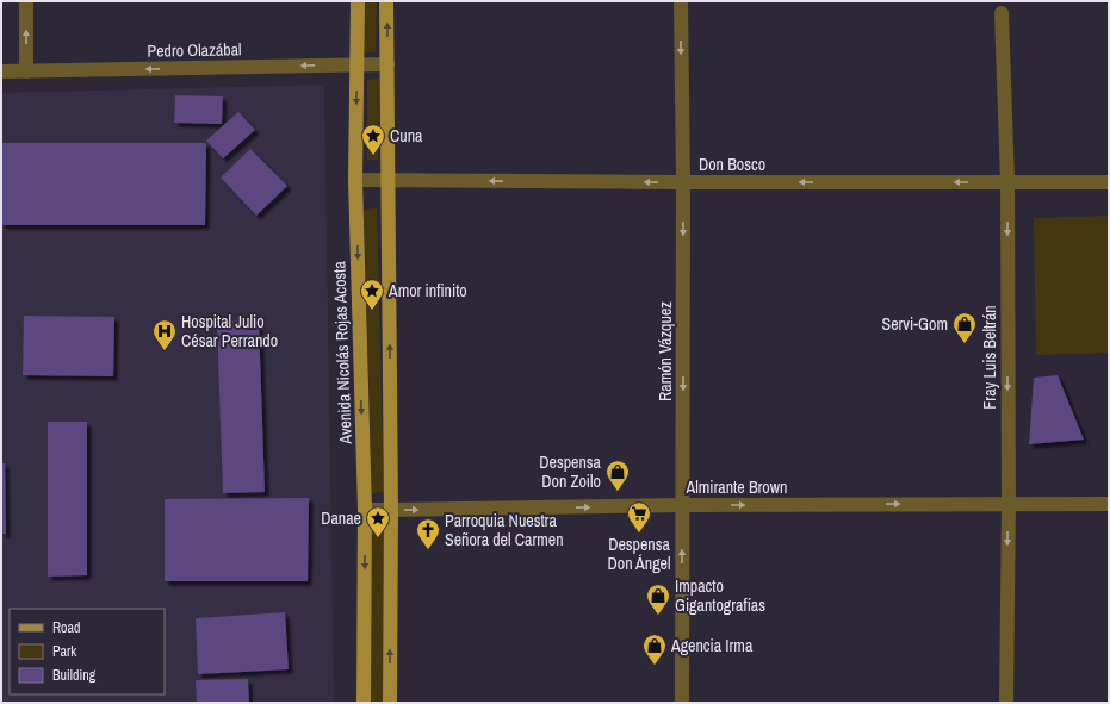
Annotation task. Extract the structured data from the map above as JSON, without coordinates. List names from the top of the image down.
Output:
{
  "streets": {
    "main road": ["Avenida Nicolás Rojas Acosta"],
    "street": [
      "Pedro Olazábal",
      "Don Bosco",
      "Ramón Vázquez",
      "Fray Luis Beltrán",
      "Almirante Brown"
    ]
  },
  "crossings": [
    ["Pedro Olazábal", "Avenida Nicolás Rojas Acosta"],
    ["Don Bosco", "Ramón Vázquez"],
    ["Don Bosco", "Avenida Nicolás Rojas Acosta"],
    ["Don Bosco", "Fray Luis Beltrán"],
    ["Ramón Vázquez", "Almirante Brown"],
    ["Avenida Nicolás Rojas Acosta", "Almirante Brown"],
    ["Fray Luis Beltrán", "Almirante Brown"]
  ],
  "one_way": [
    "Pedro Olazábal",
    "Don Bosco",
    "Fray Luis Beltrán",
    "Almirante Brown"
  ],
  "places": {
    "place": ["Cuna", "Amor infinito", "Danae"],
    "shop": [
      "Servi-Gom",
      "Despensa Don Zoilo",
      "Impacto Gigantografías",
      "Agencia Irma"
    ],
    "hospital": ["Hospital Julio César Perrando"],
    "supermarket": ["Despensa Don Ángel"],
    "church": ["Parroquia Nuestra Señora del Carmen"]
  },
  "legend": ["Road", "Park", "Building"]
}
